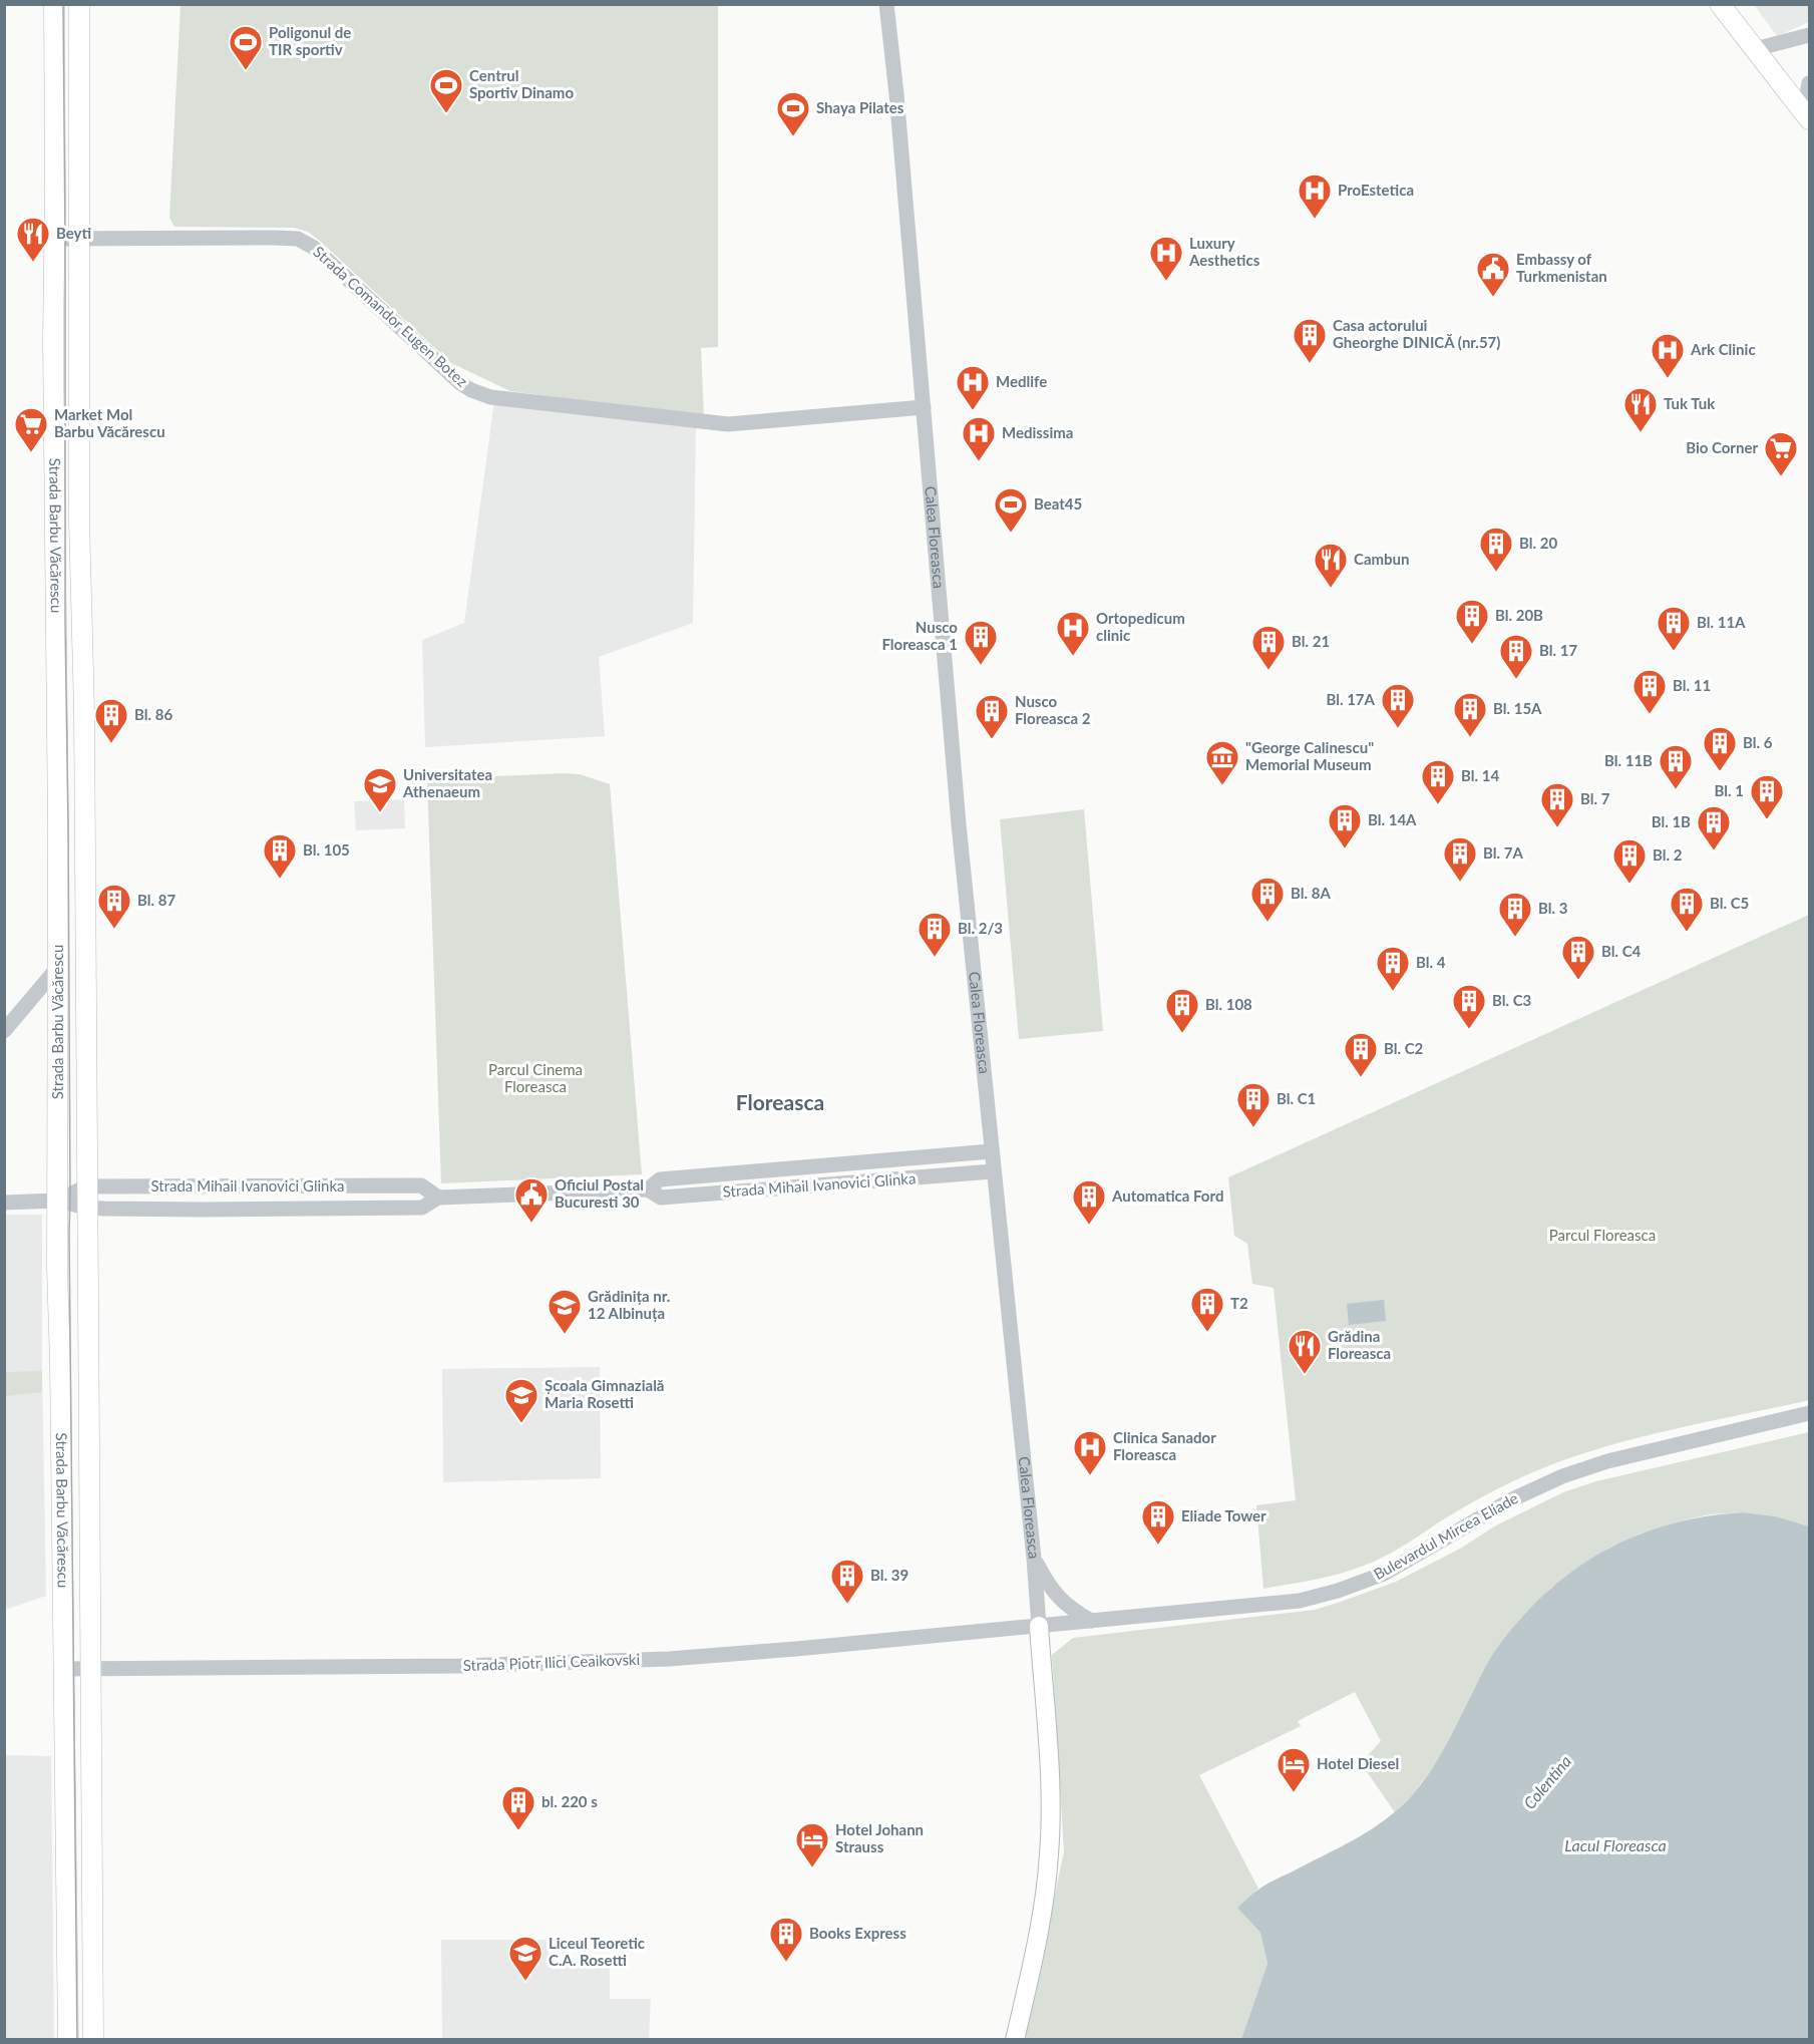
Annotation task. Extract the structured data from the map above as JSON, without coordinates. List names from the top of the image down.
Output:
{
  "streets": {
    "main road": ["Strada Barbu Văcărescu", "Calea Floreasca"],
    "street": [
      "Strada Comandor Eugen Botez",
      "Strada Mihail Ivanovici Glinka",
      "Bulevardul Mircea Eliade",
      "Strada Piotr Ilici Ceaikovski"
    ]
  },
  "crossings": [
    ["Strada Comandor Eugen Botez", "Strada Barbu Văcărescu"],
    ["Strada Comandor Eugen Botez", "Calea Floreasca"],
    ["Strada Barbu Văcărescu", "Strada Mihail Ivanovici Glinka"],
    ["Strada Barbu Văcărescu", "Strada Piotr Ilici Ceaikovski"],
    ["Calea Floreasca", "Strada Mihail Ivanovici Glinka"],
    ["Calea Floreasca", "Bulevardul Mircea Eliade"],
    ["Calea Floreasca", "Strada Piotr Ilici Ceaikovski"],
    ["Bulevardul Mircea Eliade", "Strada Piotr Ilici Ceaikovski"]
  ],
  "districts": ["Floreasca"],
  "water": ["Colentina", "Lacul Floreasca"],
  "parks": ["Parcul Cinema Floreasca", "Parcul Floreasca"],
  "places": {
    "sports": [
      "Poligonul de TIR sportiv",
      "Centrul Sportiv Dinamo",
      "Shaya Pilates",
      "Beat45"
    ],
    "hospital": [
      "ProEstetica",
      "Luxury Aesthetics",
      "Ark Clinic",
      "Medlife",
      "Medissima",
      "Ortopedicum clinic",
      "Clinica Sanador Floreasca"
    ],
    "restaurant": [
      "Beyti",
      "Tuk Tuk",
      "Cambun",
      "Grădina Floreasca"
    ],
    "public building": ["Embassy of Turkmenistan", "Oficiul Postal Bucuresti 30"],
    "building": [
      "Casa actorului Gheorghe DINICĂ (nr.57)",
      "Bl. 20",
      "Bl. 20B",
      "Bl. 11A",
      "Nusco Floreasca 1",
      "Bl. 21",
      "Bl. 17",
      "Bl. 11",
      "Bl. 17A",
      "Bl. 15A",
      "Nusco Floreasca 2",
      "Bl. 86",
      "Bl. 6",
      "Bl. 11B",
      "Bl. 14",
      "Bl. 1",
      "Bl. 7",
      "Bl. 14A",
      "Bl. 1B",
      "Bl. 105",
      "Bl. 7A",
      "Bl. 2",
      "Bl. 8A",
      "Bl. 87",
      "Bl. C5",
      "Bl. 3",
      "Bl. 2/3",
      "Bl. C4",
      "Bl. 4",
      "Bl. C3",
      "Bl. 108",
      "Bl. C2",
      "Bl. C1",
      "Automatica Ford",
      "T2",
      "Eliade Tower",
      "Bl. 39",
      "bl. 220 s",
      "Books Express"
    ],
    "supermarket": ["Market Mol Barbu Văcărescu", "Bio Corner"],
    "museum": ["\"George Calinescu\" Memorial Museum"],
    "school or university": [
      "Universitatea Athenaeum",
      "Grădinița nr. 12 Albinuța",
      "Școala Gimnazială Maria Rosetti",
      "Liceul Teoretic C.A. Rosetti"
    ],
    "hotel": ["Hotel Diesel", "Hotel Johann Strauss"]
  }
}
